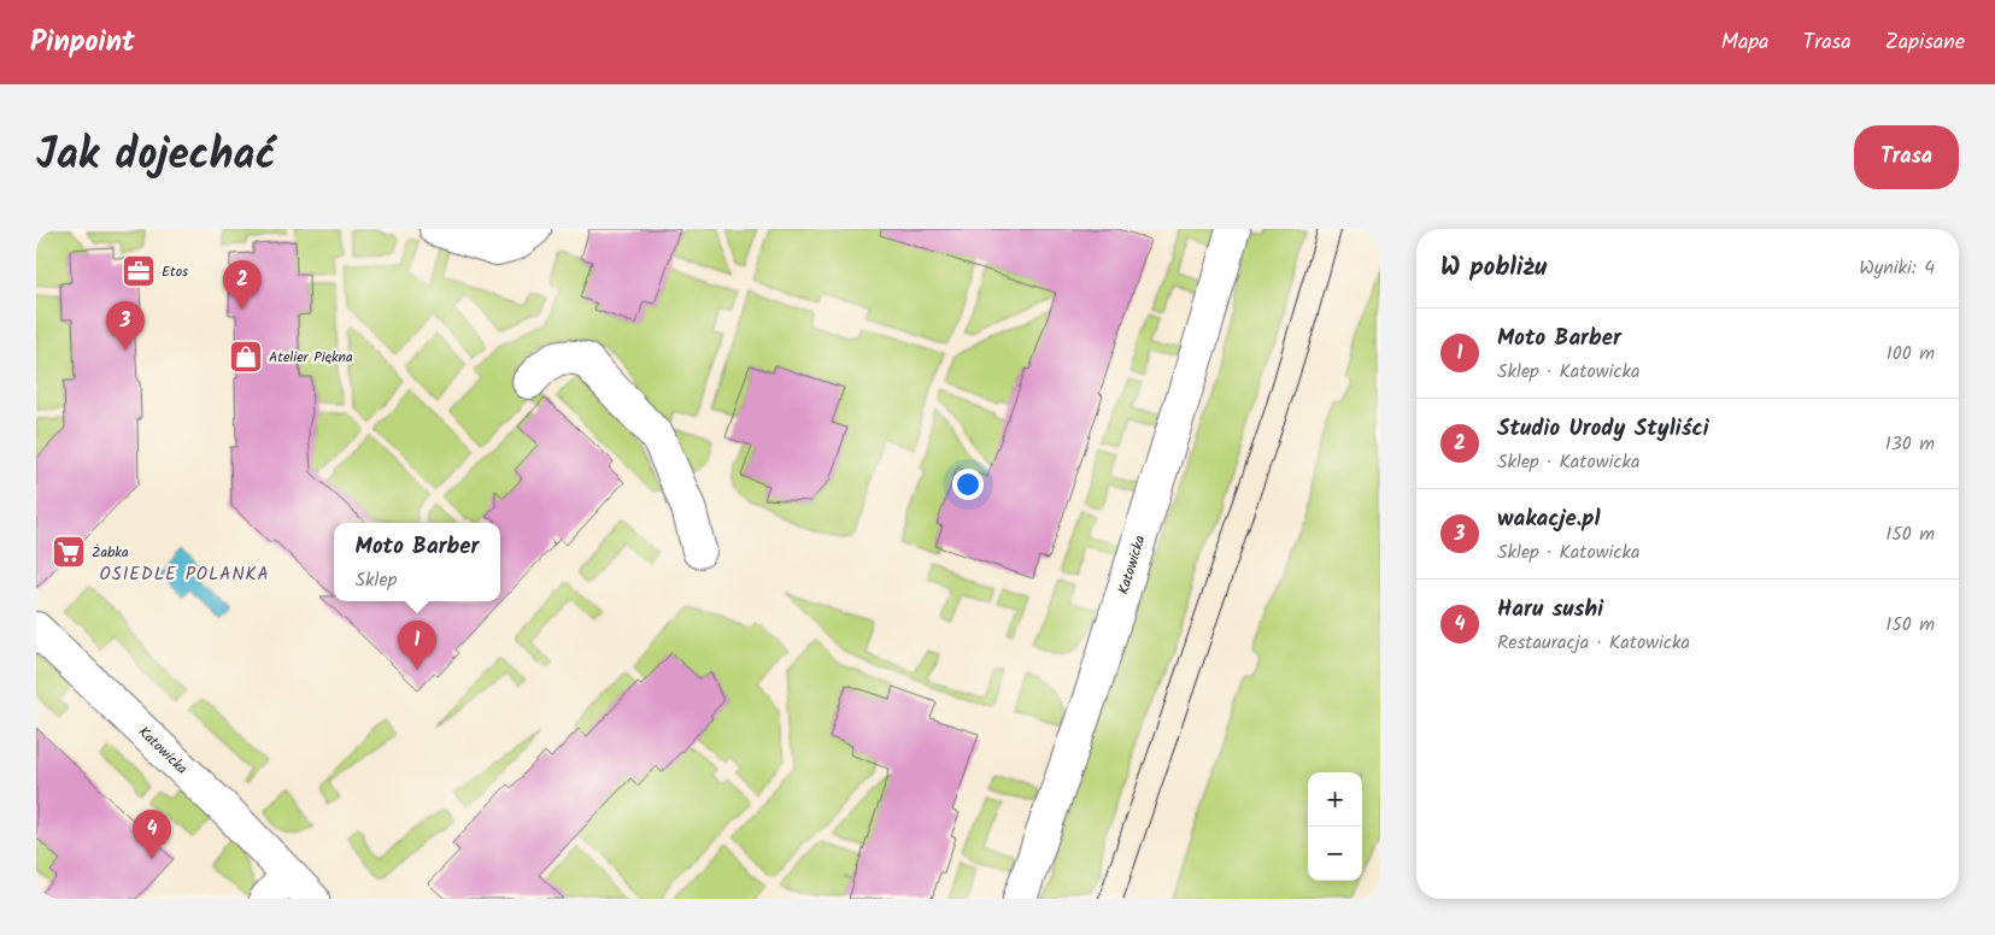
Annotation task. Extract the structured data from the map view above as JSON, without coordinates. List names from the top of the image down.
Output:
{
  "streets": {
    "street": ["Katowicka"]
  },
  "districts": ["OSIEDLE POLANKA"],
  "places": {
    "office": ["Etos"],
    "shop": ["Atelier Piękna"],
    "supermarket": ["Żabka"]
  },
  "page": {
    "header": "Pinpoint",
    "nav": ["Mapa", "Trasa", "Zapisane"],
    "title": "Jak dojechać",
    "buttons": "Trasa",
    "heading": ["W pobliżu", "Wyniki: 4"],
    "pins": [
      "2",
      "3",
      "1",
      "4"
    ],
    "list": [
      {
        "mark": "1",
        "name": "Moto Barber",
        "note": "Sklep · Katowicka",
        "value": "100 m"
      },
      {
        "mark": "2",
        "name": "Studio Urody Styliści",
        "note": "Sklep · Katowicka",
        "value": "130 m"
      },
      {
        "mark": "3",
        "name": "wakacje.pl",
        "note": "Sklep · Katowicka",
        "value": "150 m"
      },
      {
        "mark": "4",
        "name": "Haru sushi",
        "note": "Restauracja · Katowicka",
        "value": "150 m"
      }
    ],
    "popup": ["Moto Barber", "Sklep"],
    "map_buttons": ["+", "−"]
  }
}
